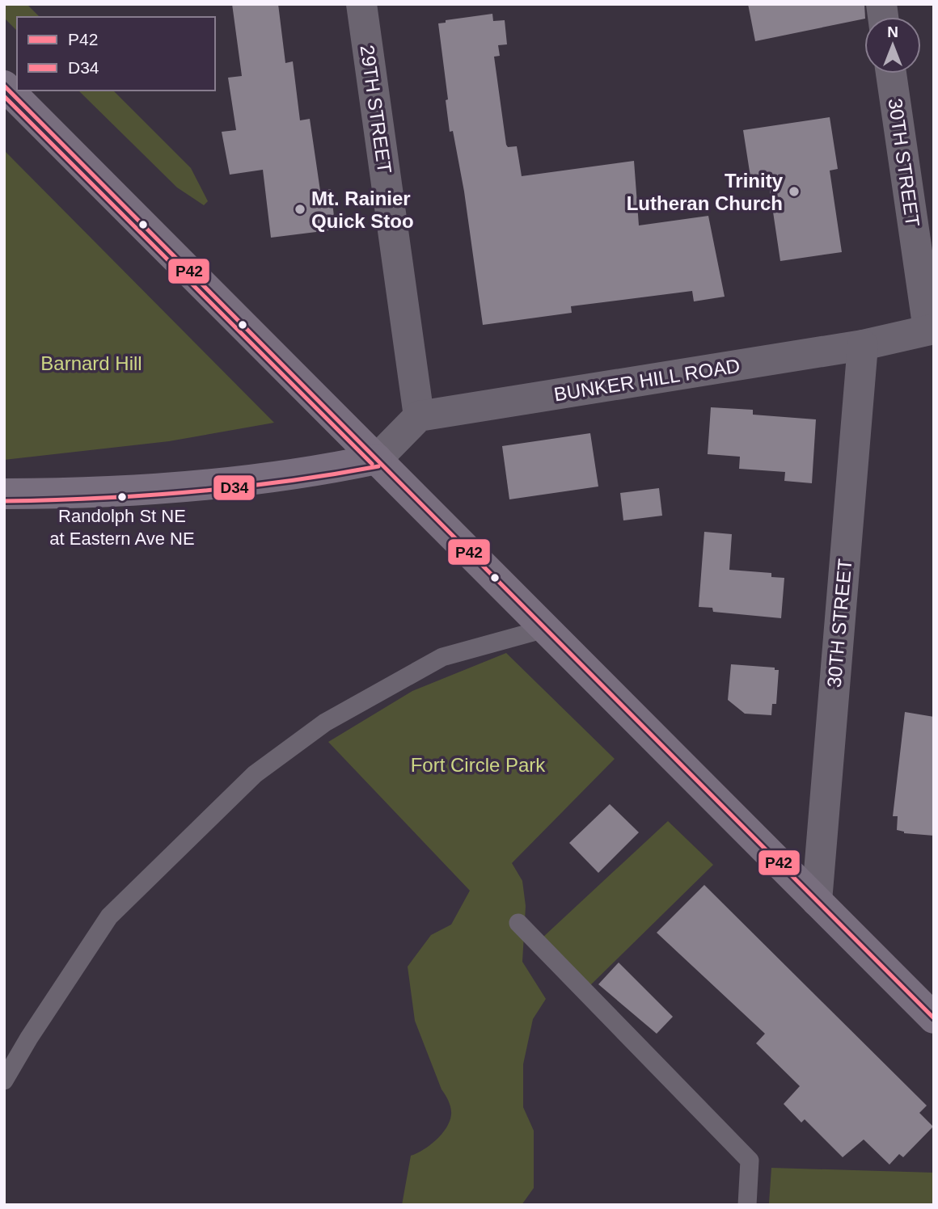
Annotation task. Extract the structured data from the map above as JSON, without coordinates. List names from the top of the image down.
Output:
{
  "streets": {
    "street": ["29TH STREET", "30TH STREET", "BUNKER HILL ROAD"]
  },
  "crossings": [
    ["29TH STREET", "BUNKER HILL ROAD"],
    ["30TH STREET", "BUNKER HILL ROAD"]
  ],
  "parks": ["Barnard Hill", "Fort Circle Park"],
  "places": ["Trinity Lutheran Church", "Mt. Rainier Quick Stoo", "Randolph St NE at Eastern Ave NE"],
  "lines": ["transit line P42", "transit line D34"],
  "legend": ["P42", "D34"],
  "north": "top"
}
